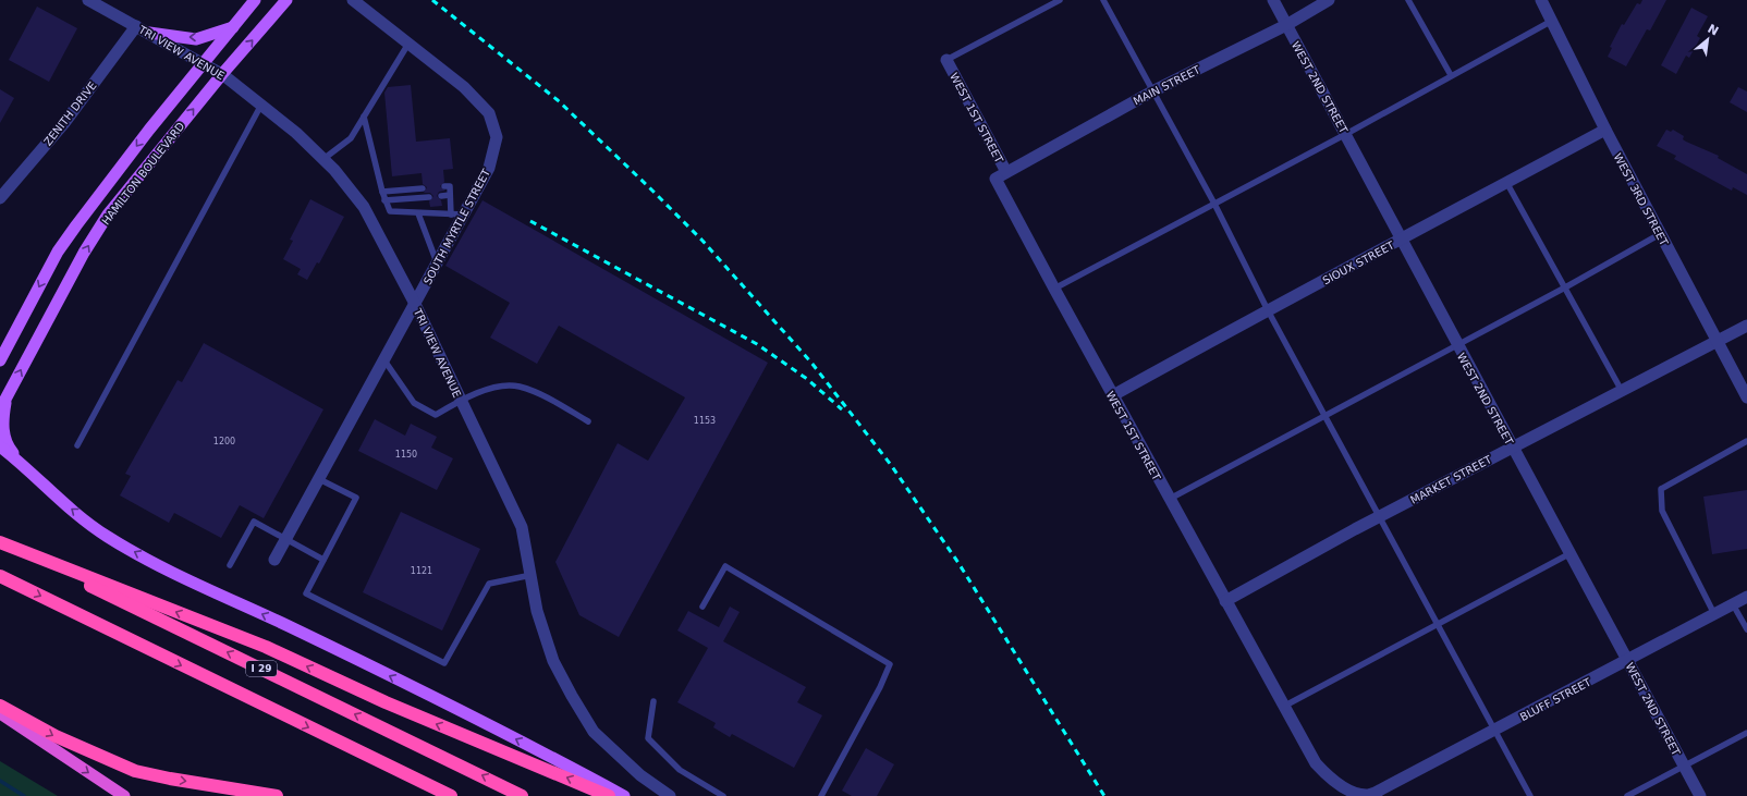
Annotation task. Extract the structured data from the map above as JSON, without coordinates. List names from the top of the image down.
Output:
{
  "streets": {
    "highway": ["I 29"],
    "main road": ["HAMILTON BOULEVARD"],
    "street": [
      "TRI VIEW AVENUE",
      "MAIN STREET",
      "WEST 2ND STREET",
      "ZENITH DRIVE",
      "WEST 1ST STREET",
      "WEST 3RD STREET",
      "SOUTH MYRTLE STREET",
      "SIOUX STREET",
      "MARKET STREET",
      "BLUFF STREET"
    ]
  },
  "crossings": [
    ["TRI VIEW AVENUE", "ZENITH DRIVE"],
    ["TRI VIEW AVENUE", "HAMILTON BOULEVARD"],
    ["TRI VIEW AVENUE", "SOUTH MYRTLE STREET"],
    ["MAIN STREET", "WEST 2ND STREET"],
    ["MAIN STREET", "WEST 1ST STREET"],
    ["WEST 2ND STREET", "SIOUX STREET"],
    ["WEST 2ND STREET", "MARKET STREET"],
    ["WEST 2ND STREET", "BLUFF STREET"],
    ["WEST 1ST STREET", "SIOUX STREET"],
    ["WEST 1ST STREET", "MARKET STREET"],
    ["WEST 1ST STREET", "BLUFF STREET"],
    ["WEST 3RD STREET", "SIOUX STREET"],
    ["WEST 3RD STREET", "MARKET STREET"]
  ],
  "house_numbers": [
    "1153",
    "1200",
    "1150",
    "1121"
  ],
  "north": "top right"
}
